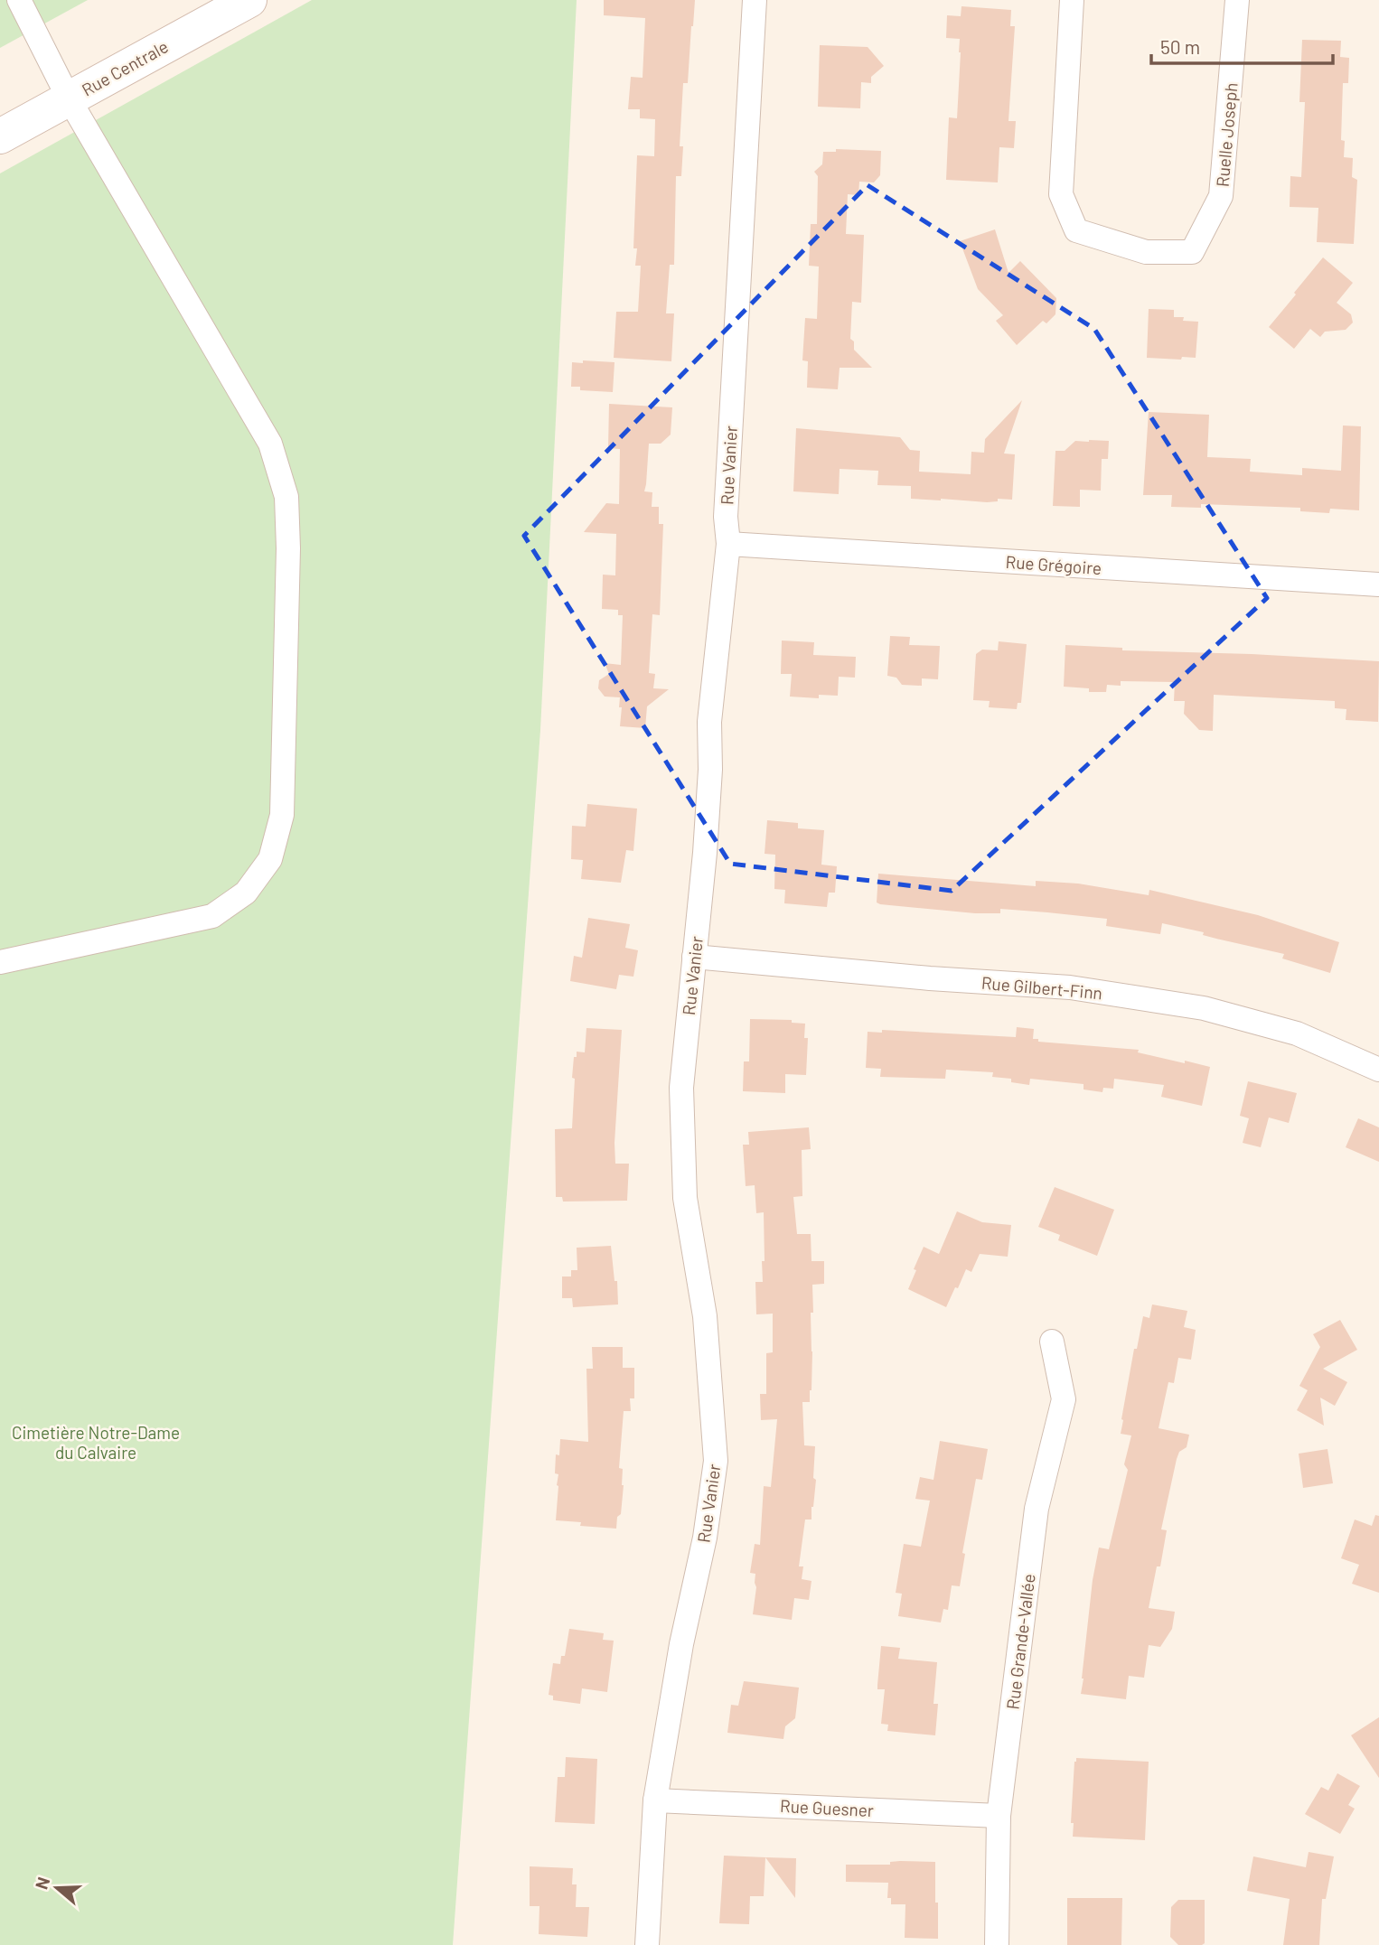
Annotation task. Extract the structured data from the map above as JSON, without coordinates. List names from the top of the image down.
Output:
{
  "streets": {
    "street": [
      "Rue Centrale",
      "Ruelle Joseph",
      "Rue Vanier",
      "Rue Grégoire",
      "Rue Gilbert-Finn",
      "Rue Grande-Vallée",
      "Rue Guesner"
    ]
  },
  "crossings": [
    ["Rue Vanier", "Rue Grégoire"],
    ["Rue Vanier", "Rue Gilbert-Finn"],
    ["Rue Vanier", "Rue Guesner"],
    ["Rue Grande-Vallée", "Rue Guesner"]
  ],
  "parks": ["Cimetière Notre-Dame du Calvaire"],
  "scale_bar": "50 m",
  "north": "left"
}
